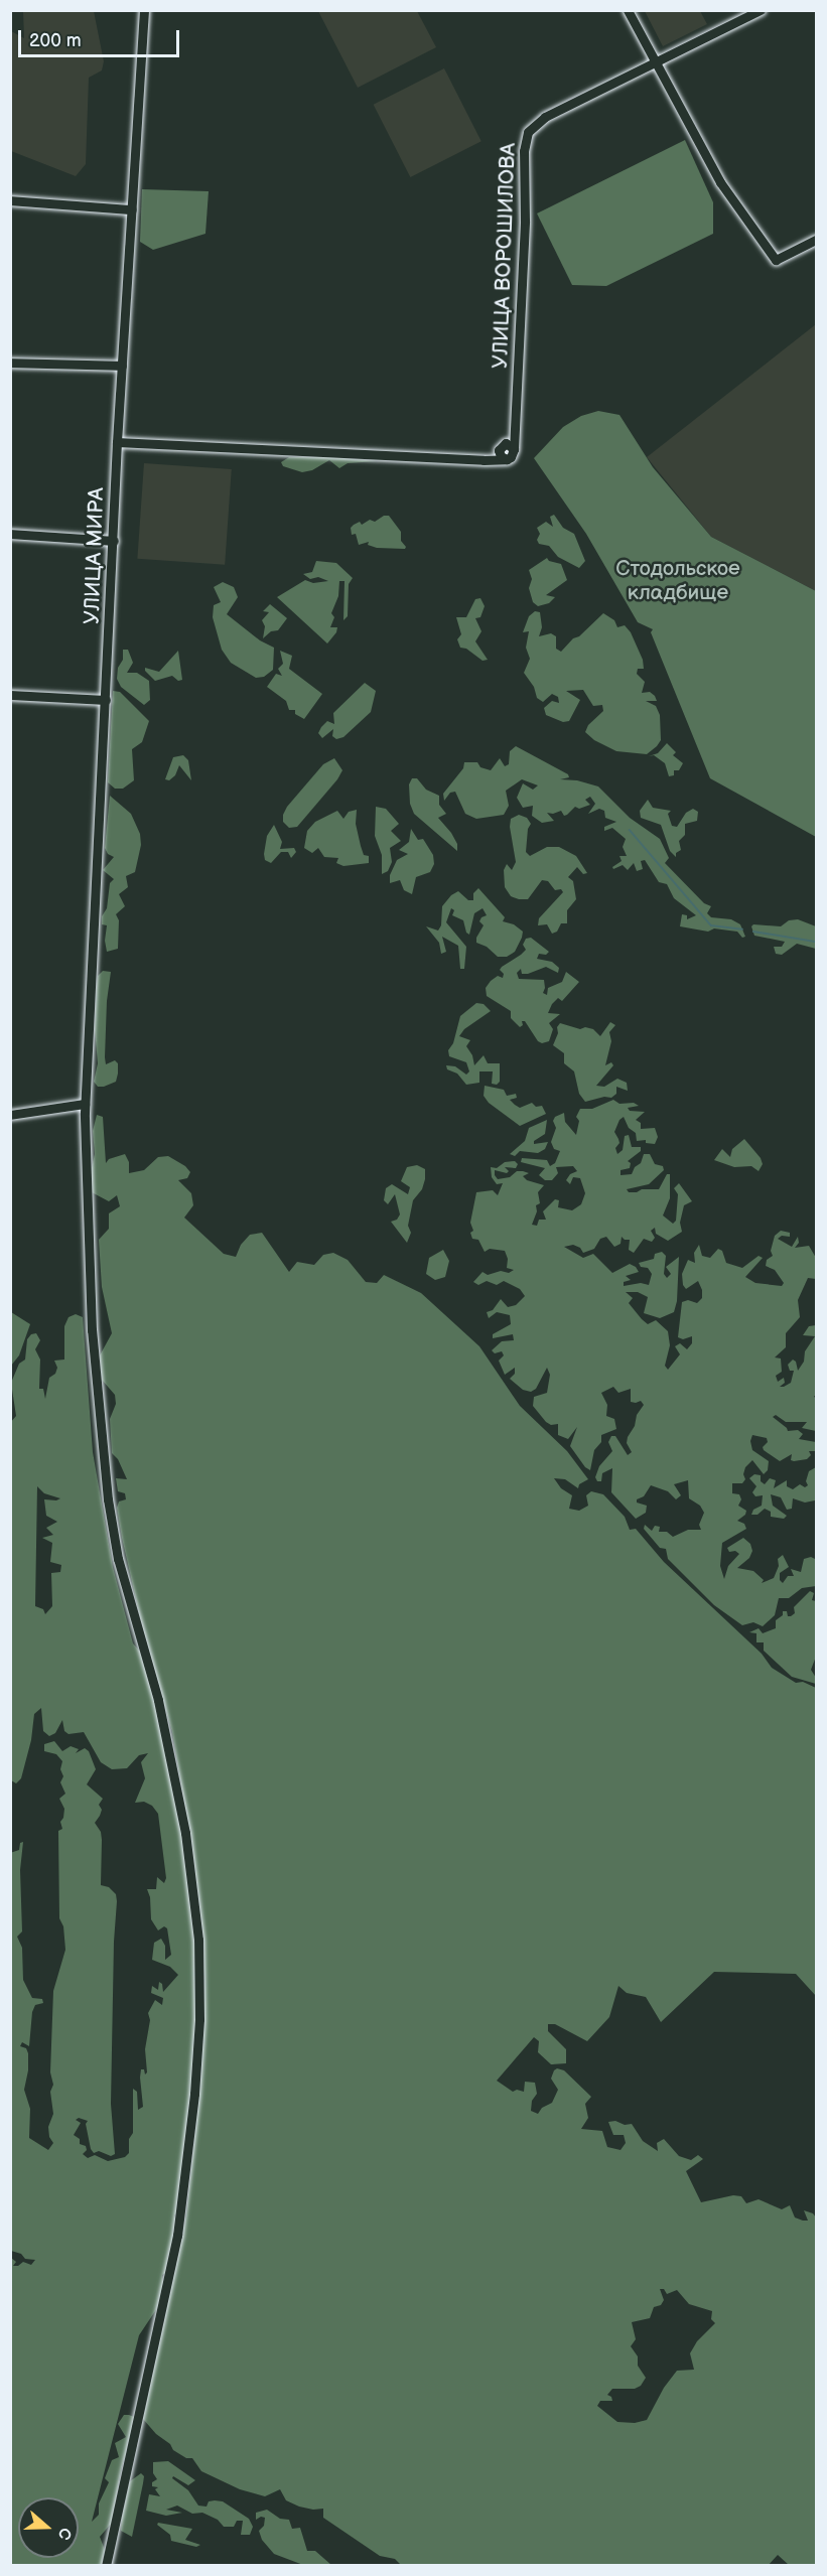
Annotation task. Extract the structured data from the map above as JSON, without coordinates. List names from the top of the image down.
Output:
{
  "streets": {
    "street": ["УЛИЦА ВОРОШИЛОВА", "УЛИЦА МИРА"]
  },
  "parks": ["Стодольское кладбище"],
  "scale_bar": "200 m",
  "north": "right"
}
